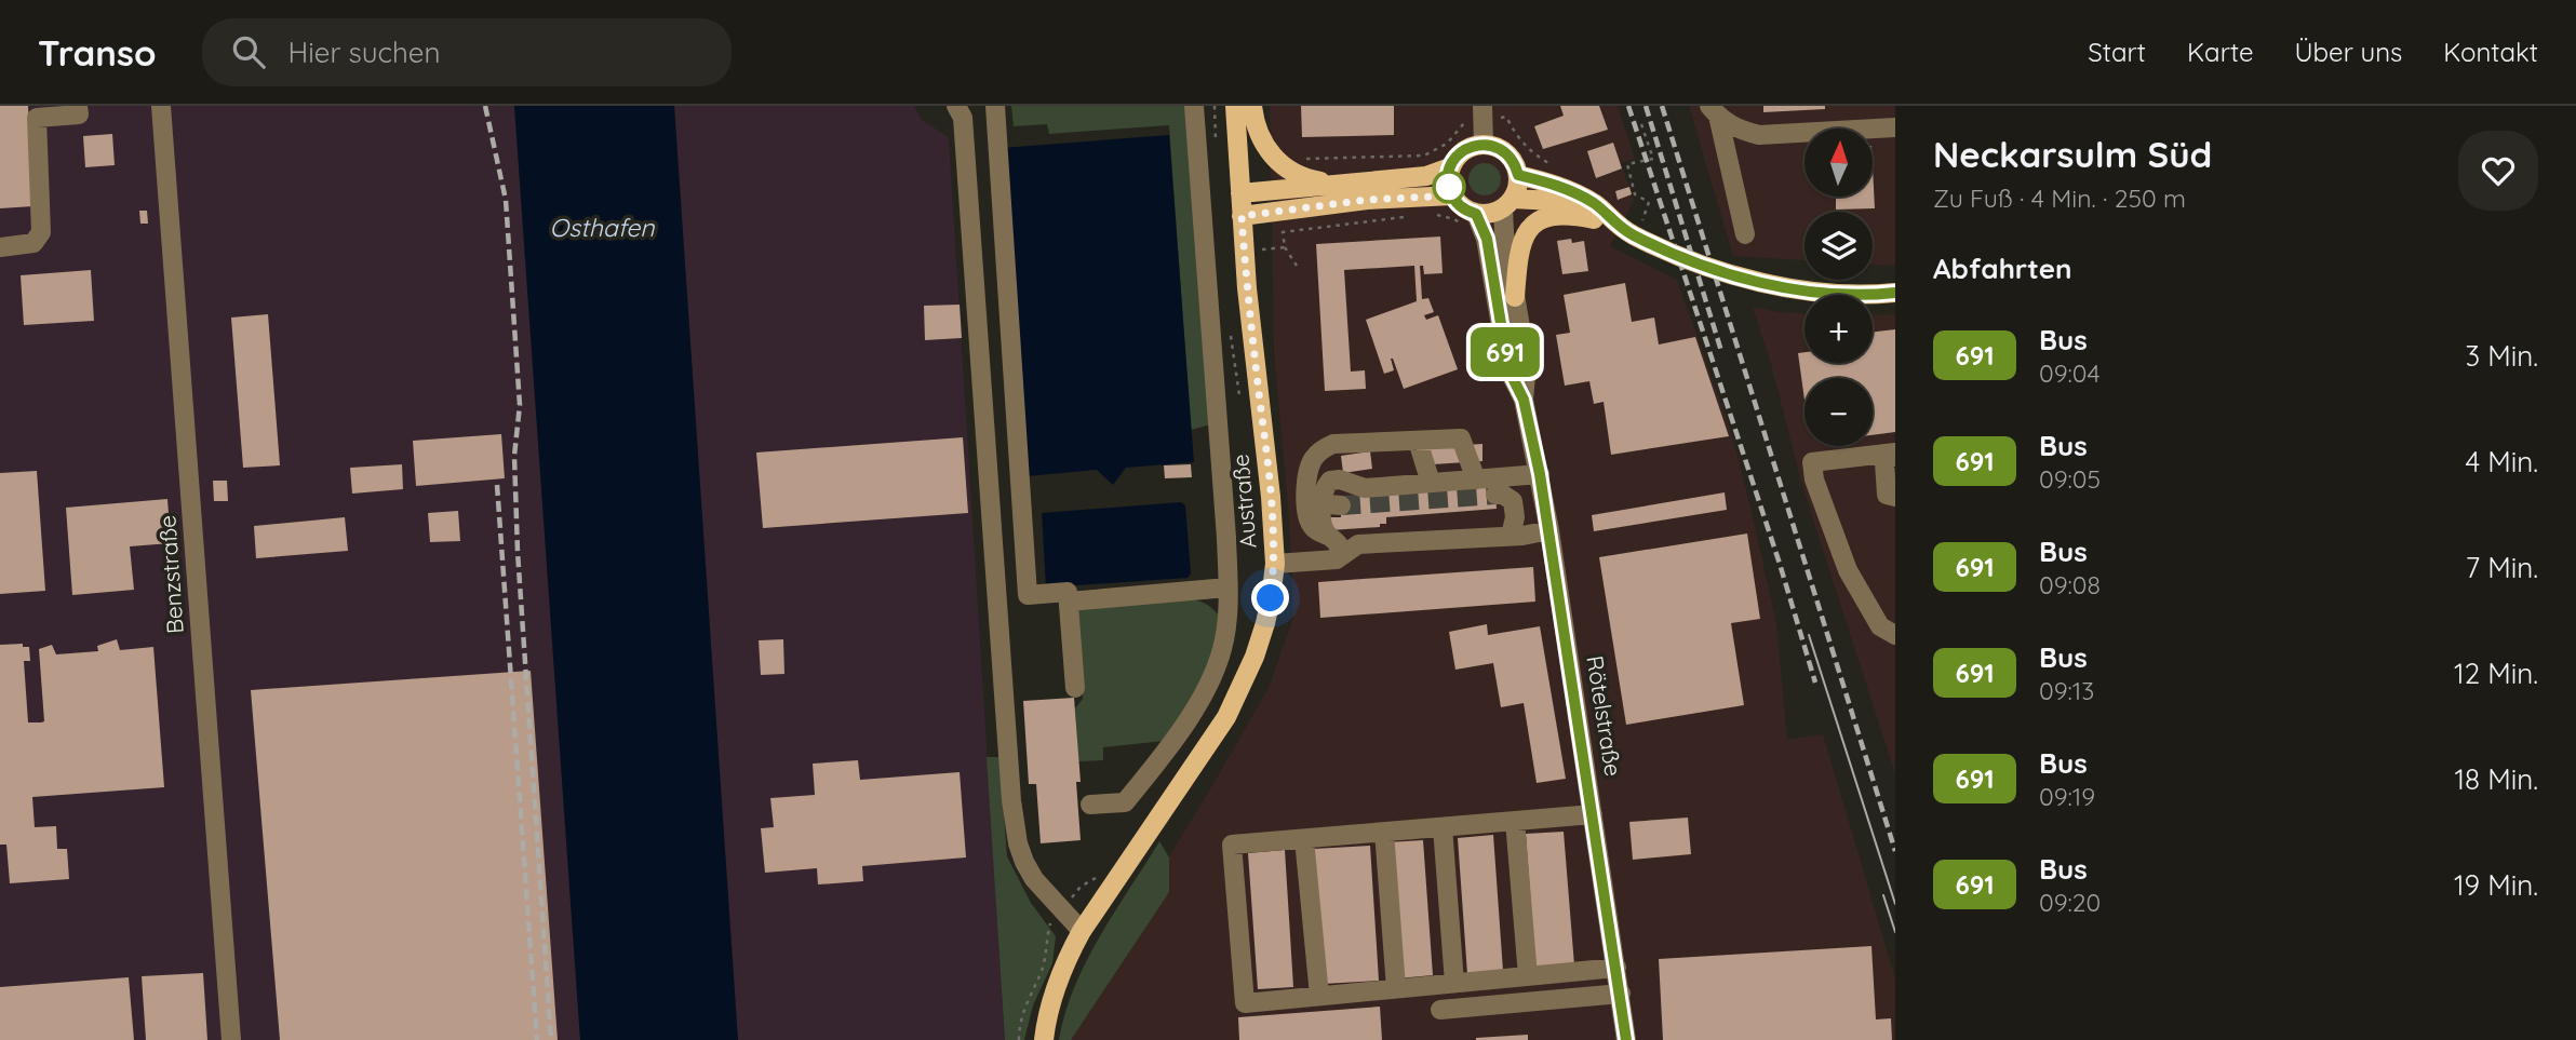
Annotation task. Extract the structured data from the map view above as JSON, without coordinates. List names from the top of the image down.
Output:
{
  "streets": {
    "main road": ["Austraße"],
    "street": ["Benzstraße", "Rötelstraße"]
  },
  "water": ["Osthafen"],
  "lines": ["bus line 691"],
  "north": "top",
  "page": {
    "header": "Transo",
    "search": "Hier suchen",
    "nav": [
      "Start",
      "Karte",
      "Über uns",
      "Kontakt"
    ],
    "on_map": "691",
    "heading": [
      ["Neckarsulm Süd", "Zu Fuß · 4 Min. · 250 m"],
      "Abfahrten"
    ],
    "map_buttons": ["+", "−"],
    "list": [
      {
        "mark": "691",
        "name": "Bus",
        "note": "09:04",
        "value": "3 Min."
      },
      {
        "mark": "691",
        "name": "Bus",
        "note": "09:05",
        "value": "4 Min."
      },
      {
        "mark": "691",
        "name": "Bus",
        "note": "09:08",
        "value": "7 Min."
      },
      {
        "mark": "691",
        "name": "Bus",
        "note": "09:13",
        "value": "12 Min."
      },
      {
        "mark": "691",
        "name": "Bus",
        "note": "09:19",
        "value": "18 Min."
      },
      {
        "mark": "691",
        "name": "Bus",
        "note": "09:20",
        "value": "19 Min."
      }
    ]
  }
}
